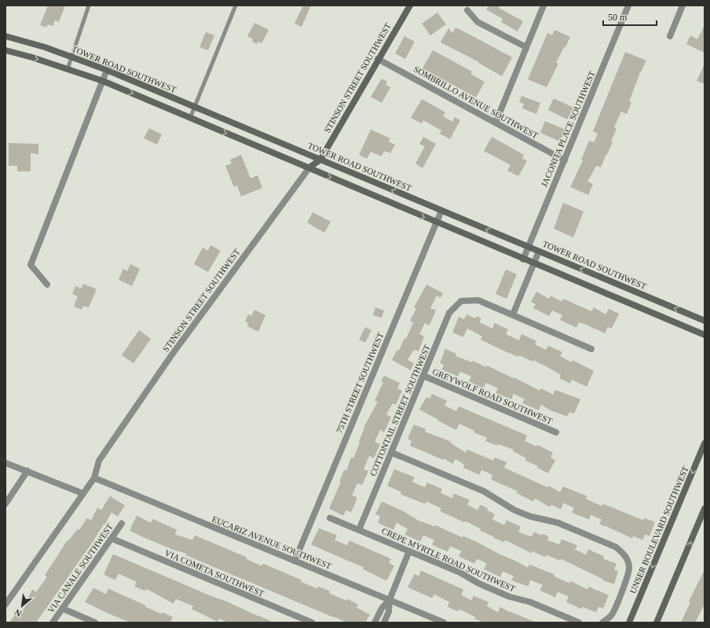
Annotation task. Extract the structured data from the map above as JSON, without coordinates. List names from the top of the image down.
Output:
{
  "streets": {
    "street": [
      "TOWER ROAD SOUTHWEST",
      "STINSON STREET SOUTHWEST",
      "SOMBRILLO AVENUE SOUTHWEST",
      "JACONITA PLACE SOUTHWEST",
      "75TH STREET SOUTHWEST",
      "GREYWOLF ROAD SOUTHWEST",
      "COTTONTAIL STREET SOUTHWEST",
      "UNSER BOULEVARD SOUTHWEST",
      "EUCARIZ AVENUE SOUTHWEST",
      "CREPE MYRTLE ROAD SOUTHWEST",
      "VIA CANALE SOUTHWEST",
      "VIA COMETA SOUTHWEST"
    ]
  },
  "crossings": [
    ["TOWER ROAD SOUTHWEST", "STINSON STREET SOUTHWEST"],
    ["TOWER ROAD SOUTHWEST", "JACONITA PLACE SOUTHWEST"],
    ["TOWER ROAD SOUTHWEST", "75TH STREET SOUTHWEST"],
    ["STINSON STREET SOUTHWEST", "SOMBRILLO AVENUE SOUTHWEST"],
    ["STINSON STREET SOUTHWEST", "EUCARIZ AVENUE SOUTHWEST"],
    ["SOMBRILLO AVENUE SOUTHWEST", "JACONITA PLACE SOUTHWEST"],
    ["75TH STREET SOUTHWEST", "EUCARIZ AVENUE SOUTHWEST"],
    ["GREYWOLF ROAD SOUTHWEST", "COTTONTAIL STREET SOUTHWEST"],
    ["COTTONTAIL STREET SOUTHWEST", "CREPE MYRTLE ROAD SOUTHWEST"],
    ["VIA CANALE SOUTHWEST", "VIA COMETA SOUTHWEST"]
  ],
  "scale_bar": "50 m",
  "north": "bottom left"
}
